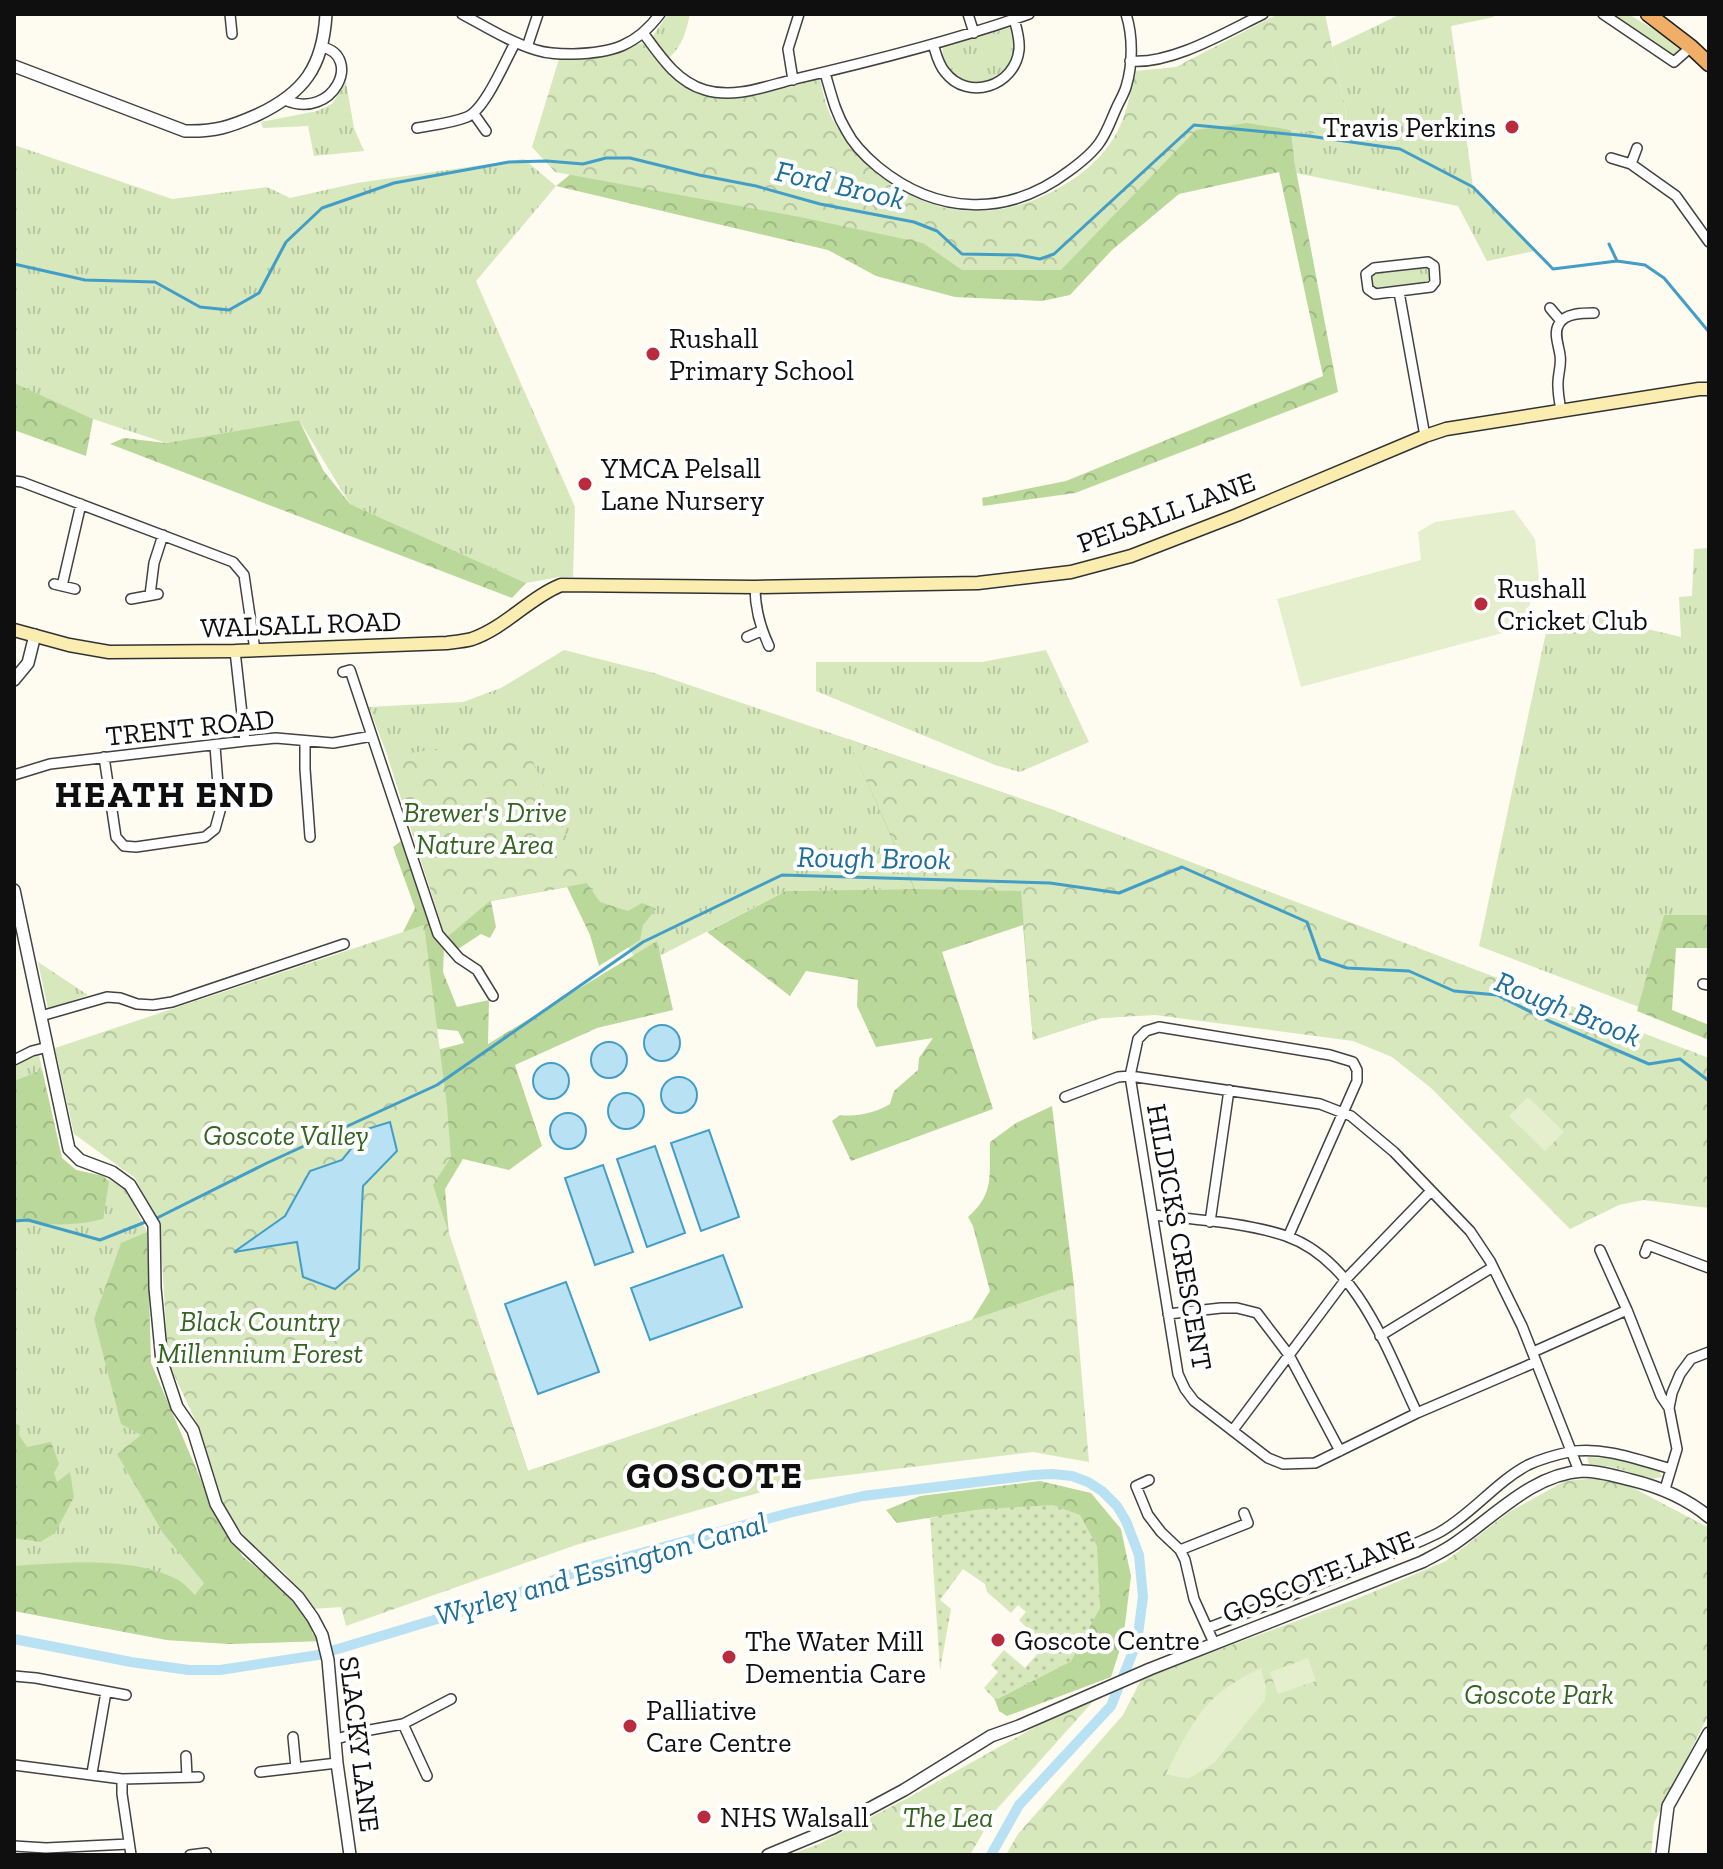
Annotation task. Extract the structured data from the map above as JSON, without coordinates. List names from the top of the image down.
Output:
{
  "streets": {
    "main road": ["PELSALL LANE", "WALSALL ROAD"],
    "street": [
      "TRENT ROAD",
      "HILDICKS CRESCENT",
      "GOSCOTE LANE",
      "SLACKY LANE"
    ]
  },
  "crossings": [
    ["PELSALL LANE", "WALSALL ROAD"]
  ],
  "districts": ["HEATH END", "GOSCOTE"],
  "water": ["Ford Brook", "Rough Brook", "Wyrley and Essington Canal"],
  "parks": [
    "Brewer's Drive Nature Area",
    "Goscote Valley",
    "Black Country Millennium Forest",
    "Goscote Park",
    "The Lea"
  ],
  "places": [
    "Travis Perkins",
    "Rushall Primary School",
    "YMCA Pelsall Lane Nursery",
    "Rushall Cricket Club",
    "Goscote Centre",
    "The Water Mill Dementia Care",
    "Palliative Care Centre",
    "NHS Walsall"
  ]
}
